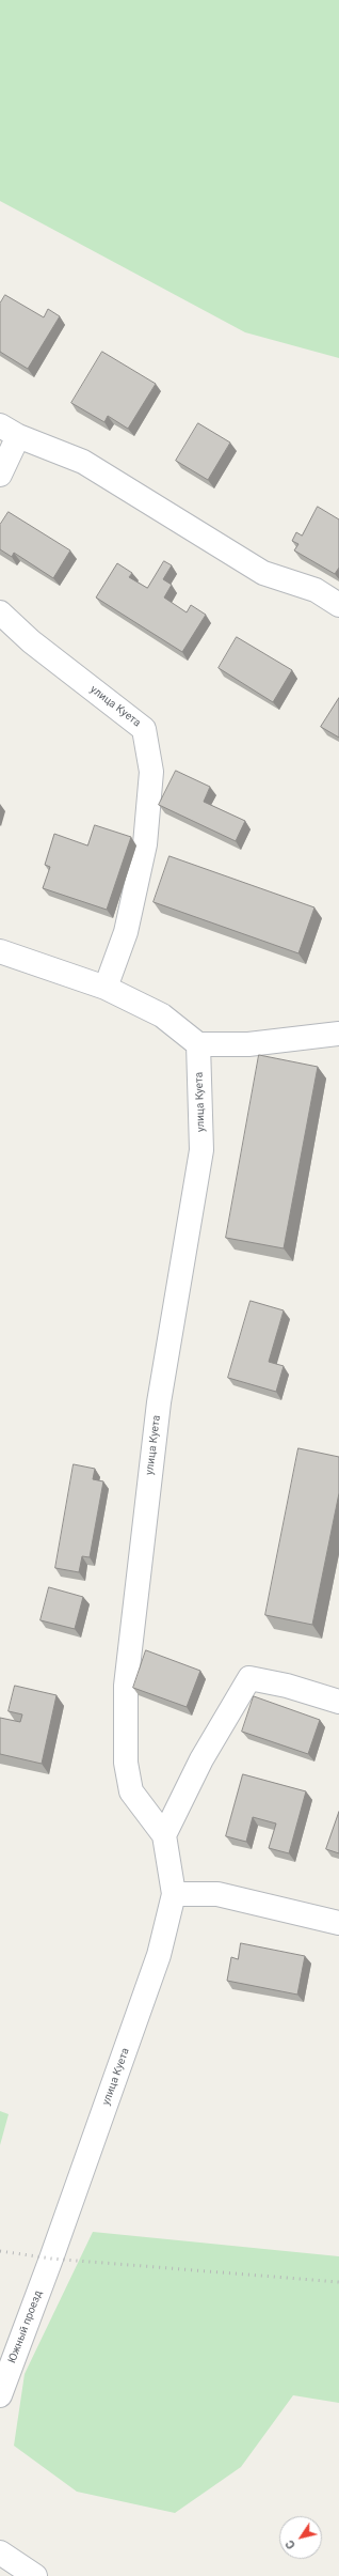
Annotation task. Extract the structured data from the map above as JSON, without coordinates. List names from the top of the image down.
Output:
{
  "streets": {
    "street": ["улица Куета", "Южный проезд"]
  },
  "crossings": [
    ["улица Куета", "Южный проезд"]
  ],
  "north": "bottom left"
}
